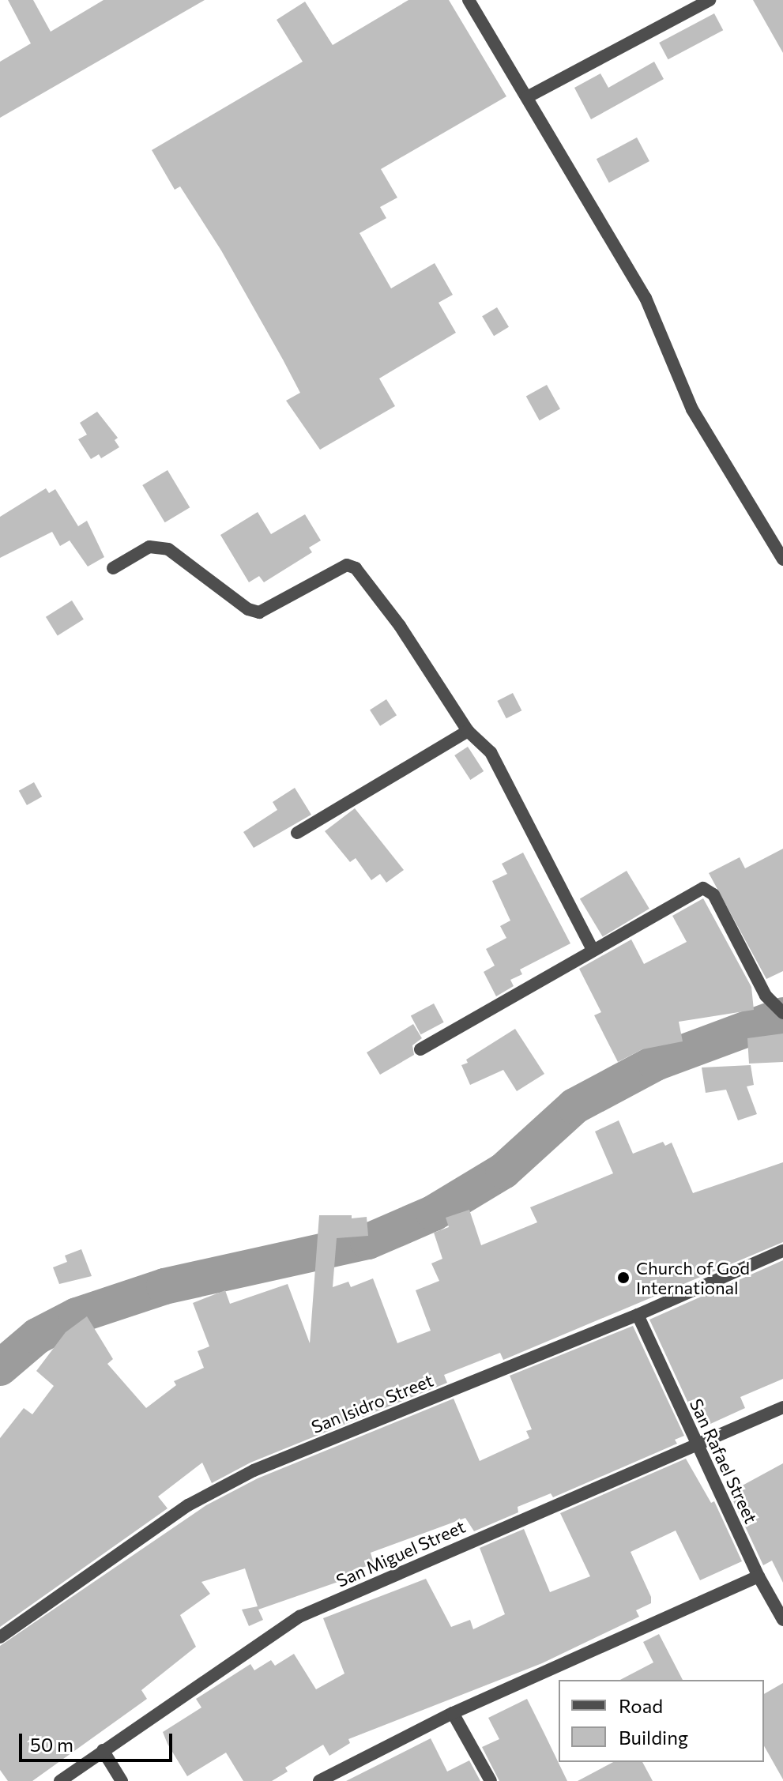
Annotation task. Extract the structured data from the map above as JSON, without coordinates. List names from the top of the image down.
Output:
{
  "streets": {
    "street": ["San Isidro Street", "San Rafael Street", "San Miguel Street"]
  },
  "crossings": [
    ["San Isidro Street", "San Rafael Street"],
    ["San Rafael Street", "San Miguel Street"]
  ],
  "places": ["Church of God International"],
  "legend": ["Road", "Building"],
  "scale_bar": "50 m"
}
